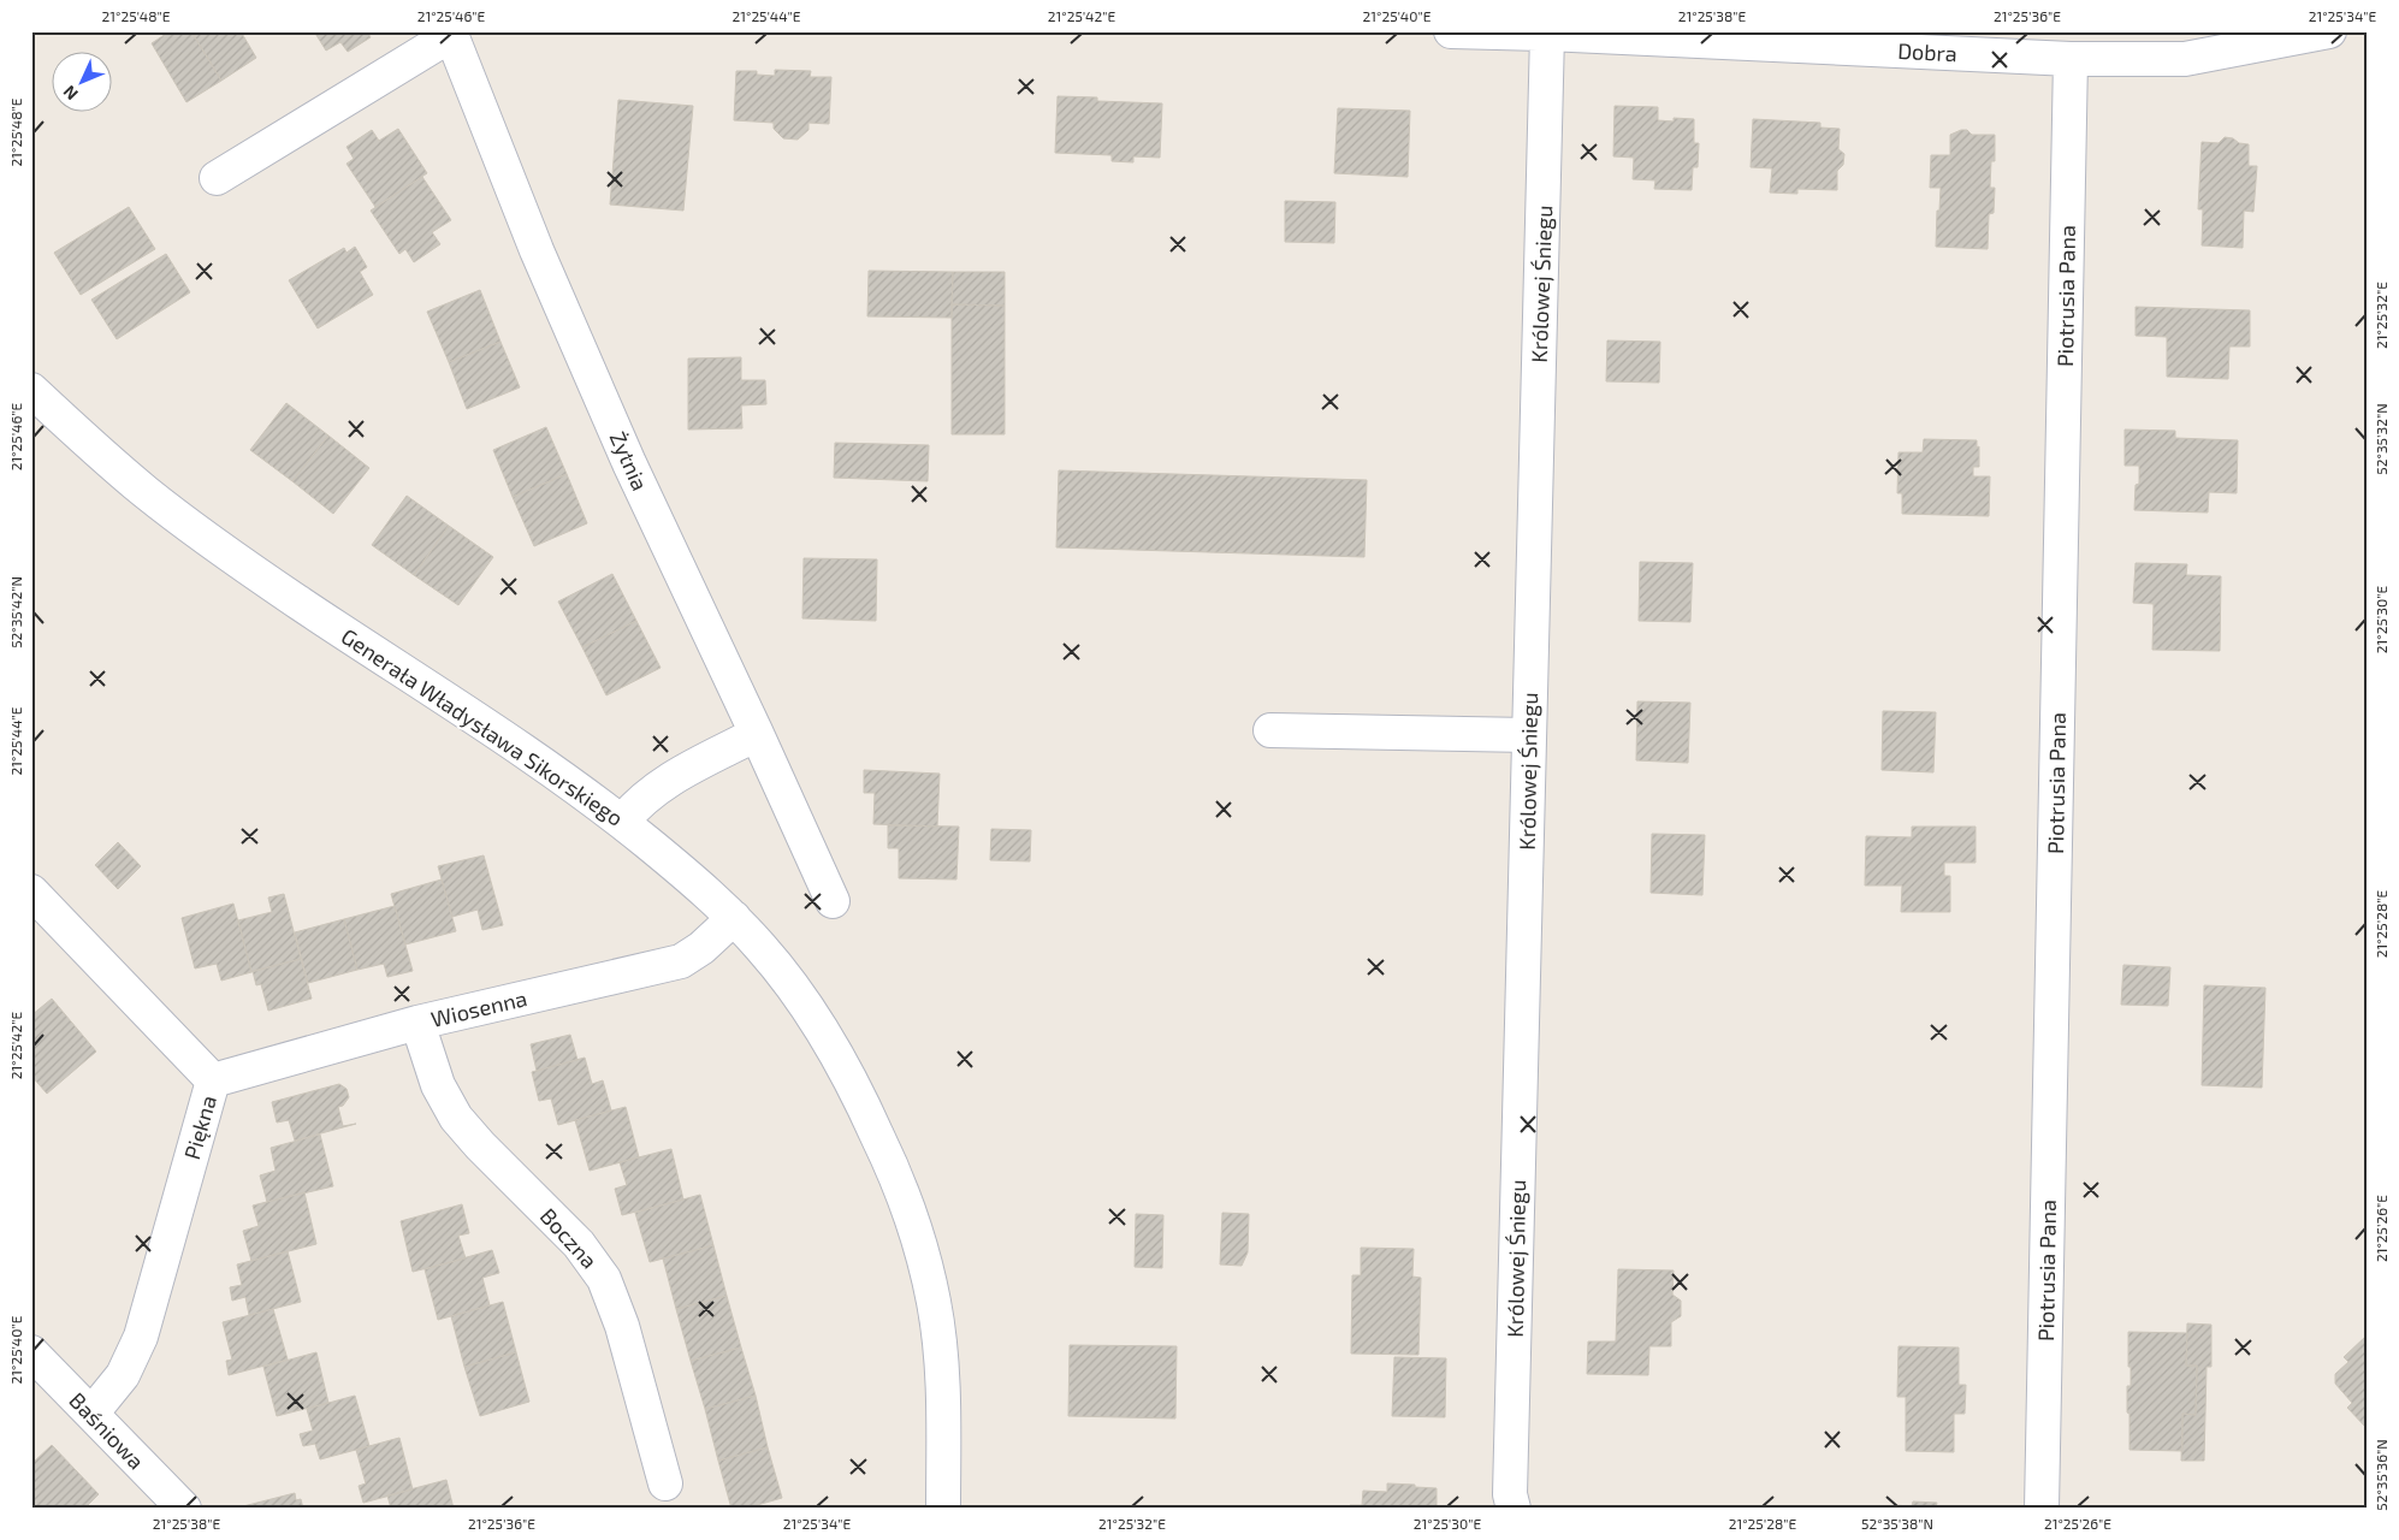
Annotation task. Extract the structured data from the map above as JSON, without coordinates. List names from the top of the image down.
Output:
{
  "streets": {
    "street": [
      "Dobra",
      "Królowej Śniegu",
      "Piotrusia Pana",
      "Żytnia",
      "Generała Władysława Sikorskiego",
      "Wiosenna",
      "Piękna",
      "Boczna",
      "Baśniowa"
    ]
  },
  "crossings": [
    ["Dobra", "Królowej Śniegu"],
    ["Dobra", "Piotrusia Pana"],
    ["Generała Władysława Sikorskiego", "Wiosenna"],
    ["Wiosenna", "Piękna"],
    ["Wiosenna", "Boczna"],
    ["Piękna", "Baśniowa"]
  ],
  "north": "bottom left",
  "coordinates": [
    "21°25'48\"E",
    "21°25'46\"E",
    "21°25'44\"E",
    "21°25'42\"E",
    "21°25'40\"E",
    "21°25'38\"E",
    "21°25'36\"E",
    "21°25'34\"E",
    "21°25'32\"E",
    "52°35'32\"N",
    "52°35'42\"N",
    "21°25'30\"E",
    "21°25'28\"E",
    "21°25'26\"E",
    "52°35'36\"N",
    "52°35'38\"N"
  ]
}
